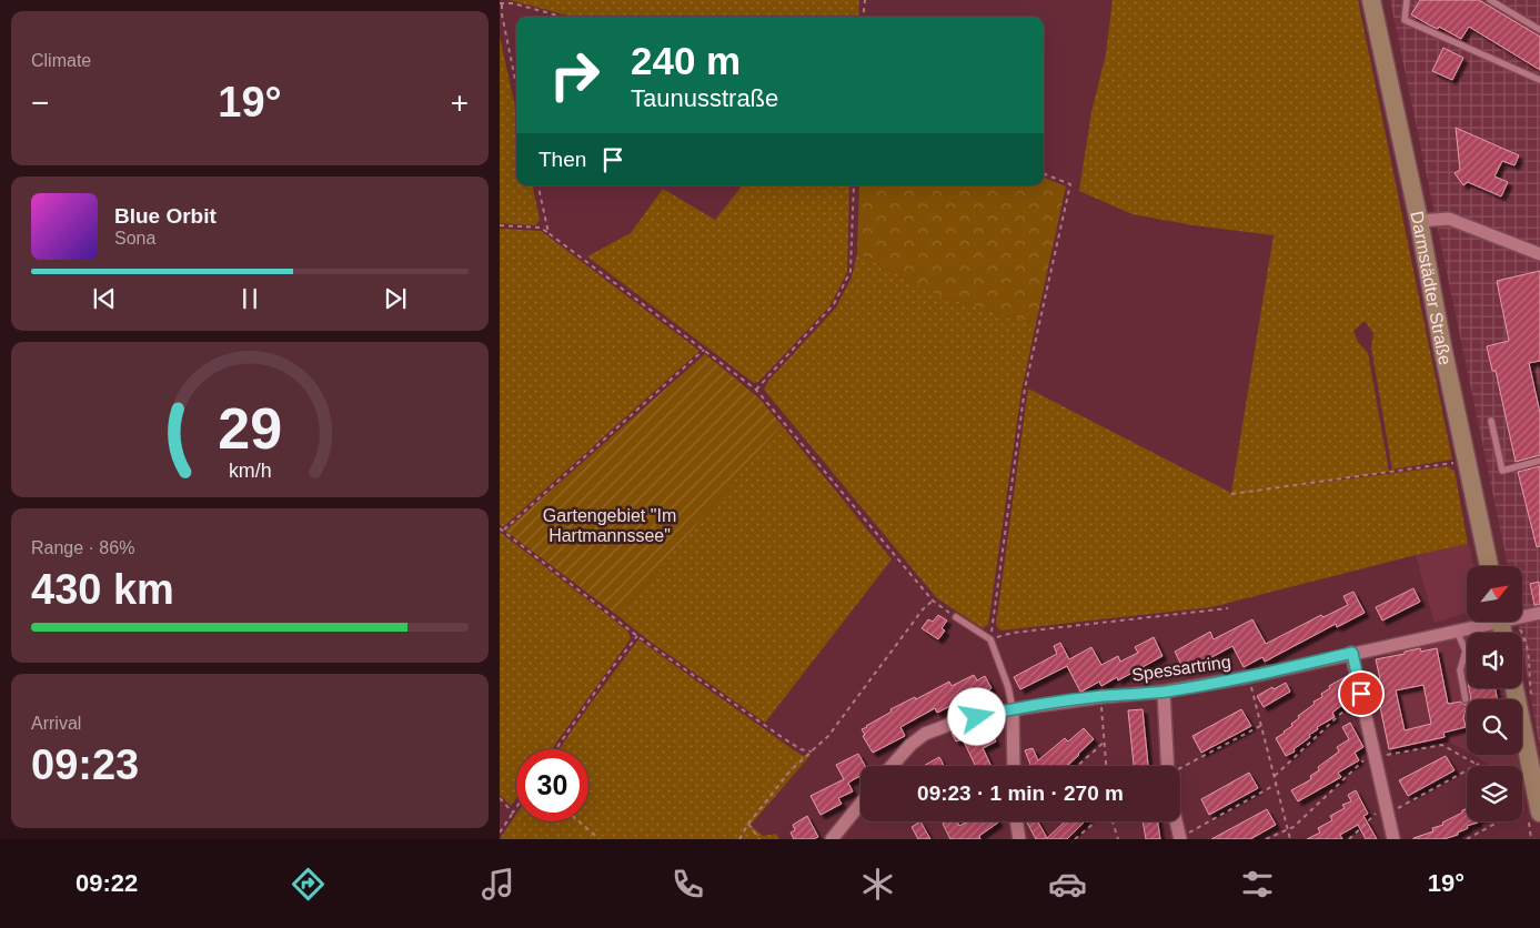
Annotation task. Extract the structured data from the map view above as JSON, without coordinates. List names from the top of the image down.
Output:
{
  "streets": {
    "main road": ["Darmstädter Straße"],
    "street": ["Spessartring"]
  },
  "parks": ["Gartengebiet \"Im Hartmannssee\""],
  "north": "top right",
  "page": {
    "tile": [
      "Climate",
      ["Range · 86%", "430 km"],
      ["Arrival", "09:23"]
    ],
    "turn": ["240 m", "Taunusstraße"],
    "heat": ["−", "19°", "+"],
    "then": "Then",
    "song": ["Blue Orbit", "Sona"],
    "limit": "30",
    "trip": "09:23 · 1 min · 270 m",
    "tabs": ["09:22", "19°"],
    "gauge": ["29", "km/h"]
  }
}
